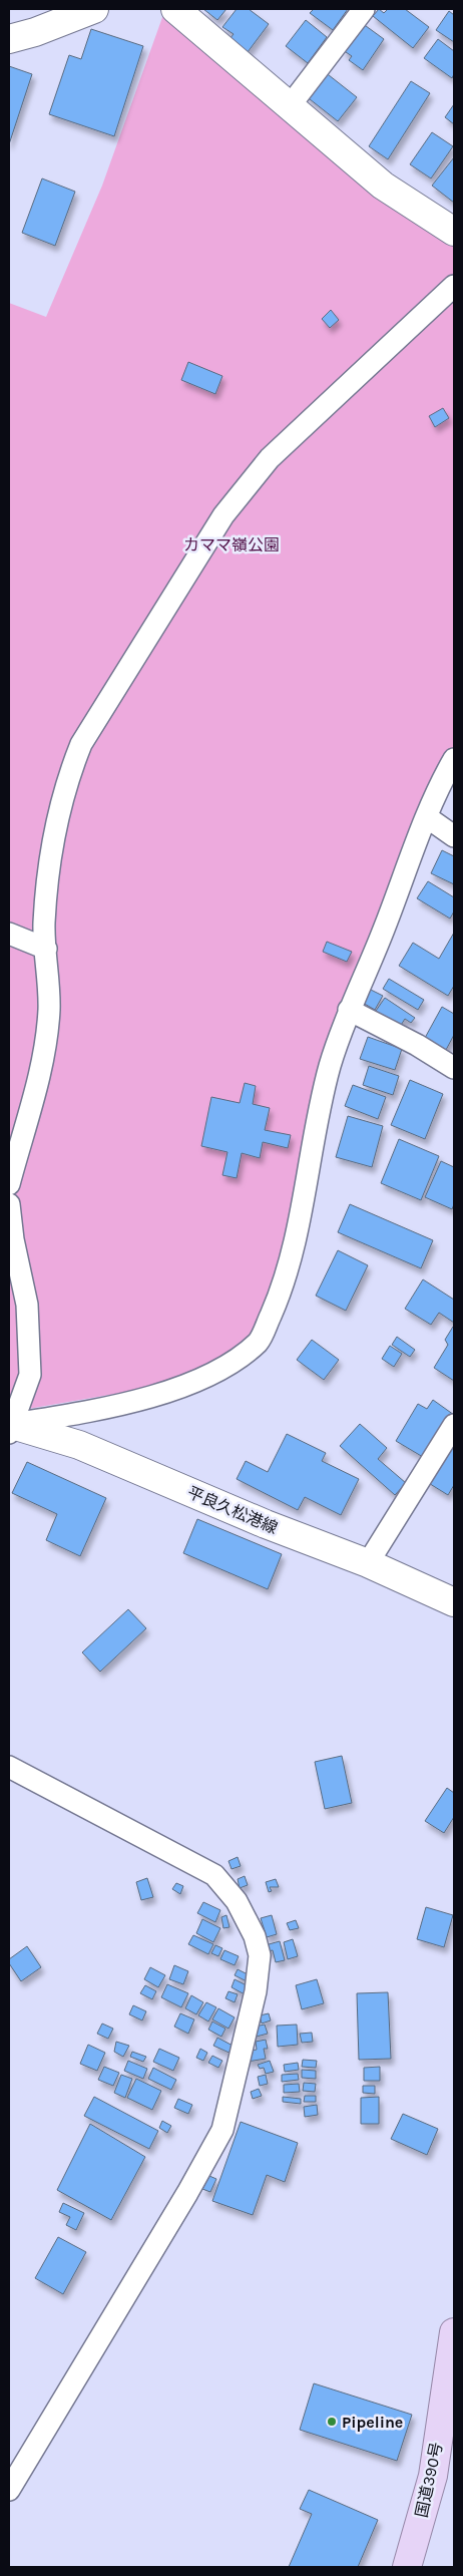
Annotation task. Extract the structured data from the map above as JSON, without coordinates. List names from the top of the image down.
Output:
{
  "streets": {
    "highway": ["国道390号"],
    "main road": ["平良久松港線"]
  },
  "parks": ["カママ嶺公園"],
  "places": ["Pipeline"]
}
